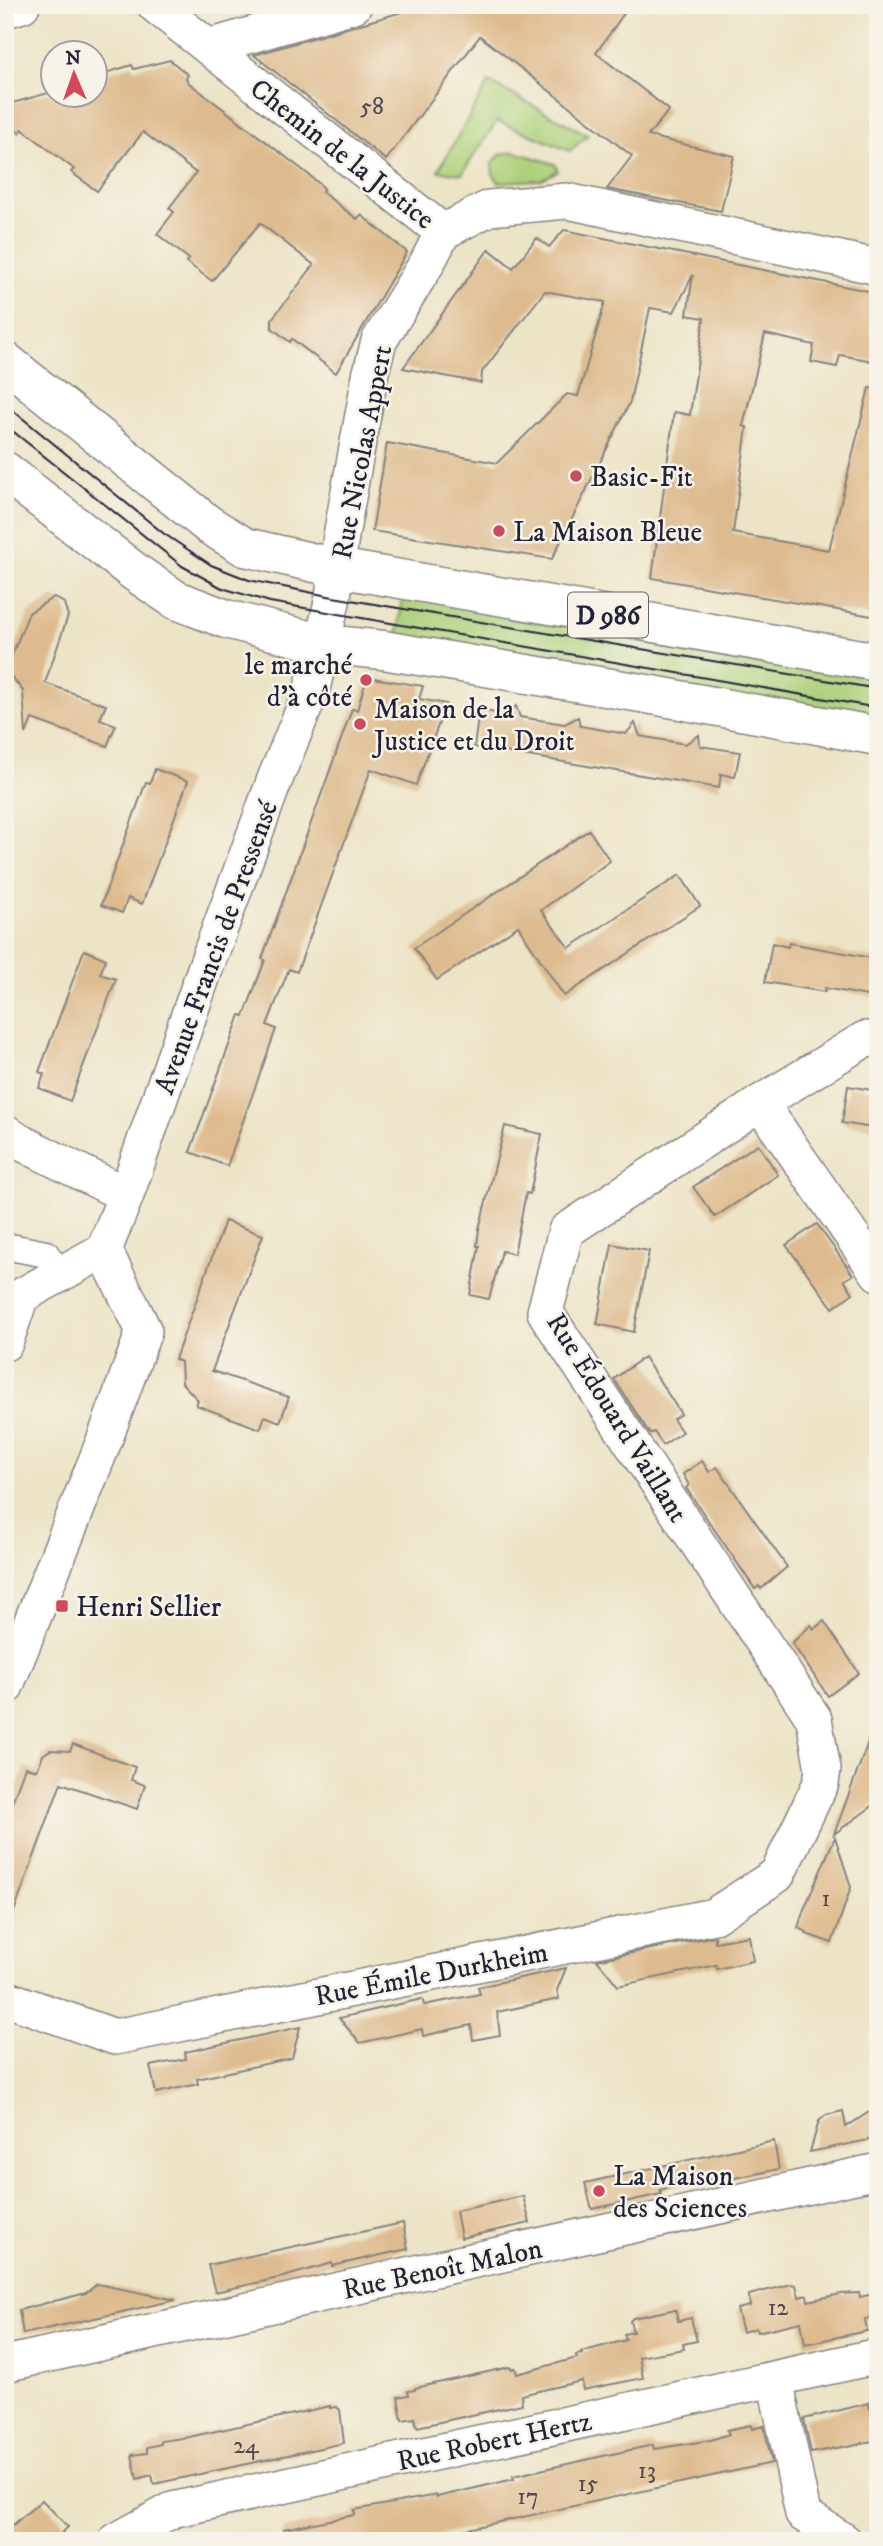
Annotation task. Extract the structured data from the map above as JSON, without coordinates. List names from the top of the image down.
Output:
{
  "streets": {
    "main road": ["D 986"],
    "street": [
      "Chemin de la Justice",
      "Rue Nicolas Appert",
      "Avenue Francis de Pressensé",
      "Rue Édouard Vaillant",
      "Rue Émile Durkheim",
      "Rue Benoît Malon",
      "Rue Robert Hertz"
    ]
  },
  "crossings": [
    ["Chemin de la Justice", "Rue Nicolas Appert"],
    ["Rue Nicolas Appert", "D 986"],
    ["Rue Nicolas Appert", "Avenue Francis de Pressensé"],
    ["Rue Édouard Vaillant", "Rue Émile Durkheim"]
  ],
  "places": {
    "other": [
      "Basic-Fit",
      "La Maison Bleue",
      "le marché d'à côté",
      "Maison de la Justice et du Droit",
      "La Maison des Sciences"
    ],
    "transit": ["Henri Sellier"]
  },
  "house_numbers": [
    "58",
    "1",
    "12",
    "24",
    "13",
    "15",
    "17"
  ],
  "north": "top"
}
